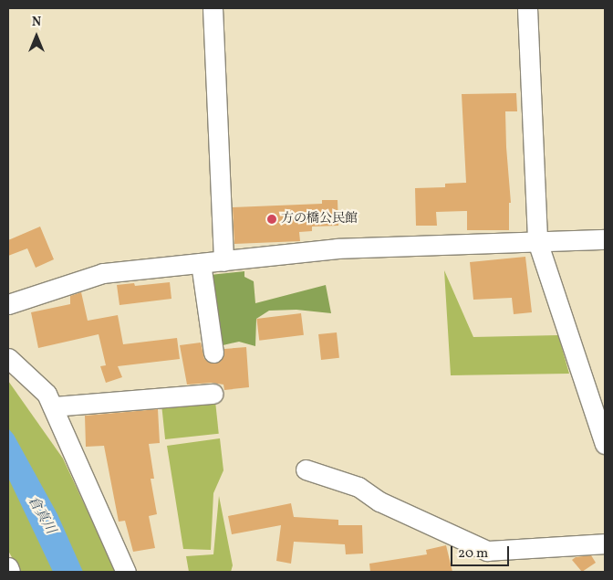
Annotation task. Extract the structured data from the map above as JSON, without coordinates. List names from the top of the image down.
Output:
{
  "water": ["倉真川"],
  "places": ["方の橋公民館"],
  "scale_bar": "20 m",
  "north": "top"
}
